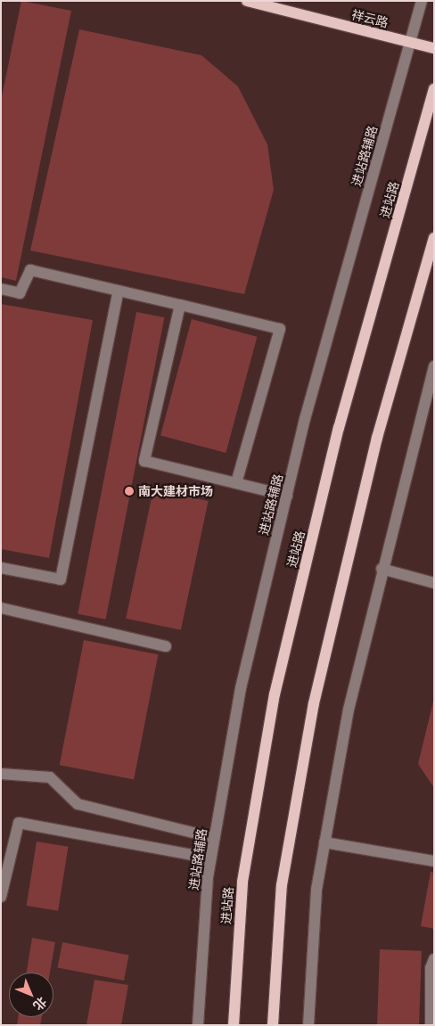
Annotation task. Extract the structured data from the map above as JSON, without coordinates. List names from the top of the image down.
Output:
{
  "streets": {
    "main road": ["祥云路", "进站路"],
    "street": ["进站路辅路"]
  },
  "crossings": [
    ["祥云路", "进站路辅路"]
  ],
  "places": ["南大建材市场"],
  "north": "bottom right"
}
